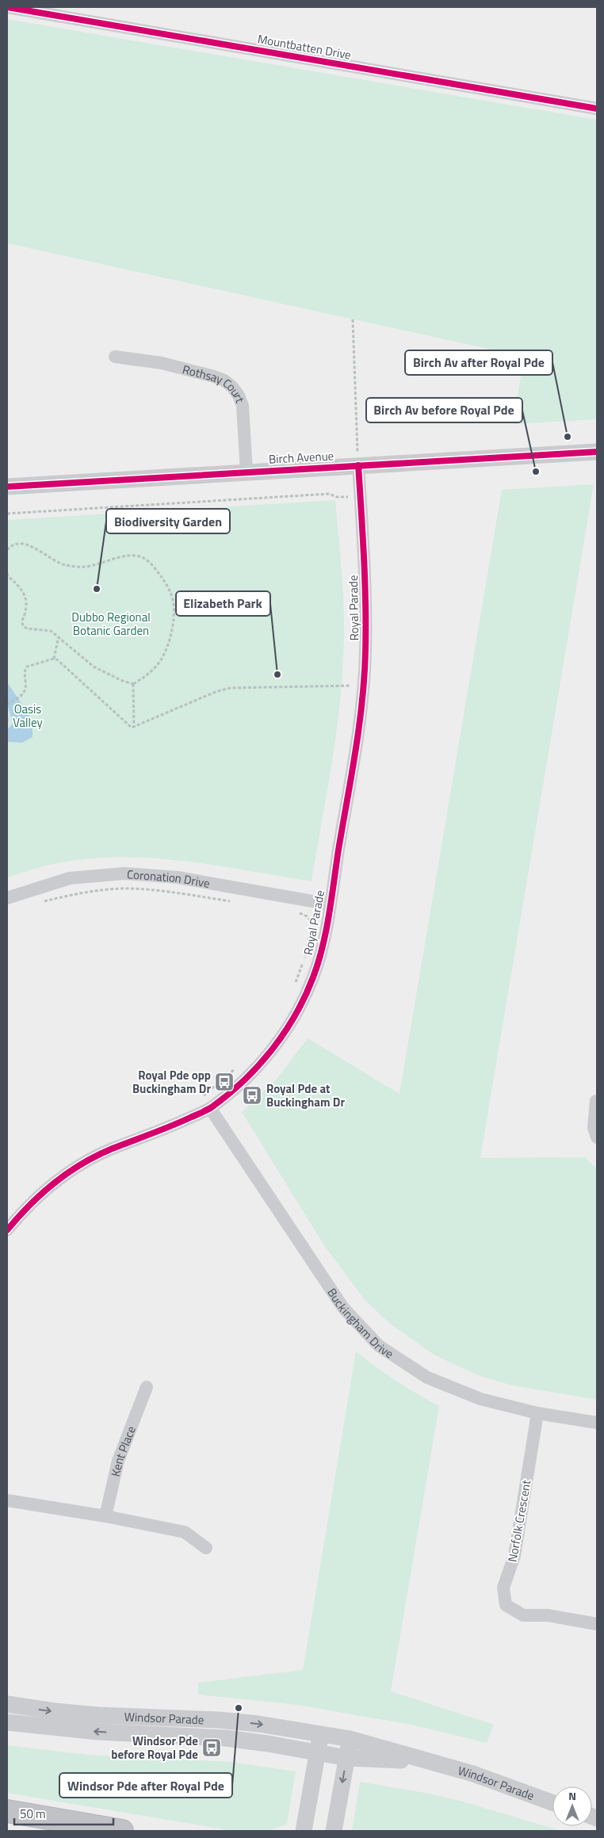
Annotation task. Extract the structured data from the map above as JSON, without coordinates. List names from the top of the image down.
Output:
{
  "streets": {
    "street": [
      "Mountbatten Drive",
      "Rothsay Court",
      "Birch Avenue",
      "Royal Parade",
      "Coronation Drive",
      "Buckingham Drive",
      "Kent Place",
      "Norfolk Crescent",
      "Windsor Parade"
    ]
  },
  "crossings": [
    ["Rothsay Court", "Birch Avenue"],
    ["Birch Avenue", "Royal Parade"],
    ["Royal Parade", "Coronation Drive"],
    ["Royal Parade", "Buckingham Drive"],
    ["Buckingham Drive", "Norfolk Crescent"]
  ],
  "parks": ["Dubbo Regional Botanic Garden", "Oasis Valley"],
  "places": {
    "other": [
      "Birch Av after Royal Pde",
      "Birch Av before Royal Pde",
      "Biodiversity Garden",
      "Elizabeth Park",
      "Windsor Pde after Royal Pde"
    ],
    "bus stop": ["Royal Pde opp Buckingham Dr", "Royal Pde at Buckingham Dr", "Windsor Pde before Royal Pde"]
  },
  "scale_bar": "50 m",
  "north": "top"
}
